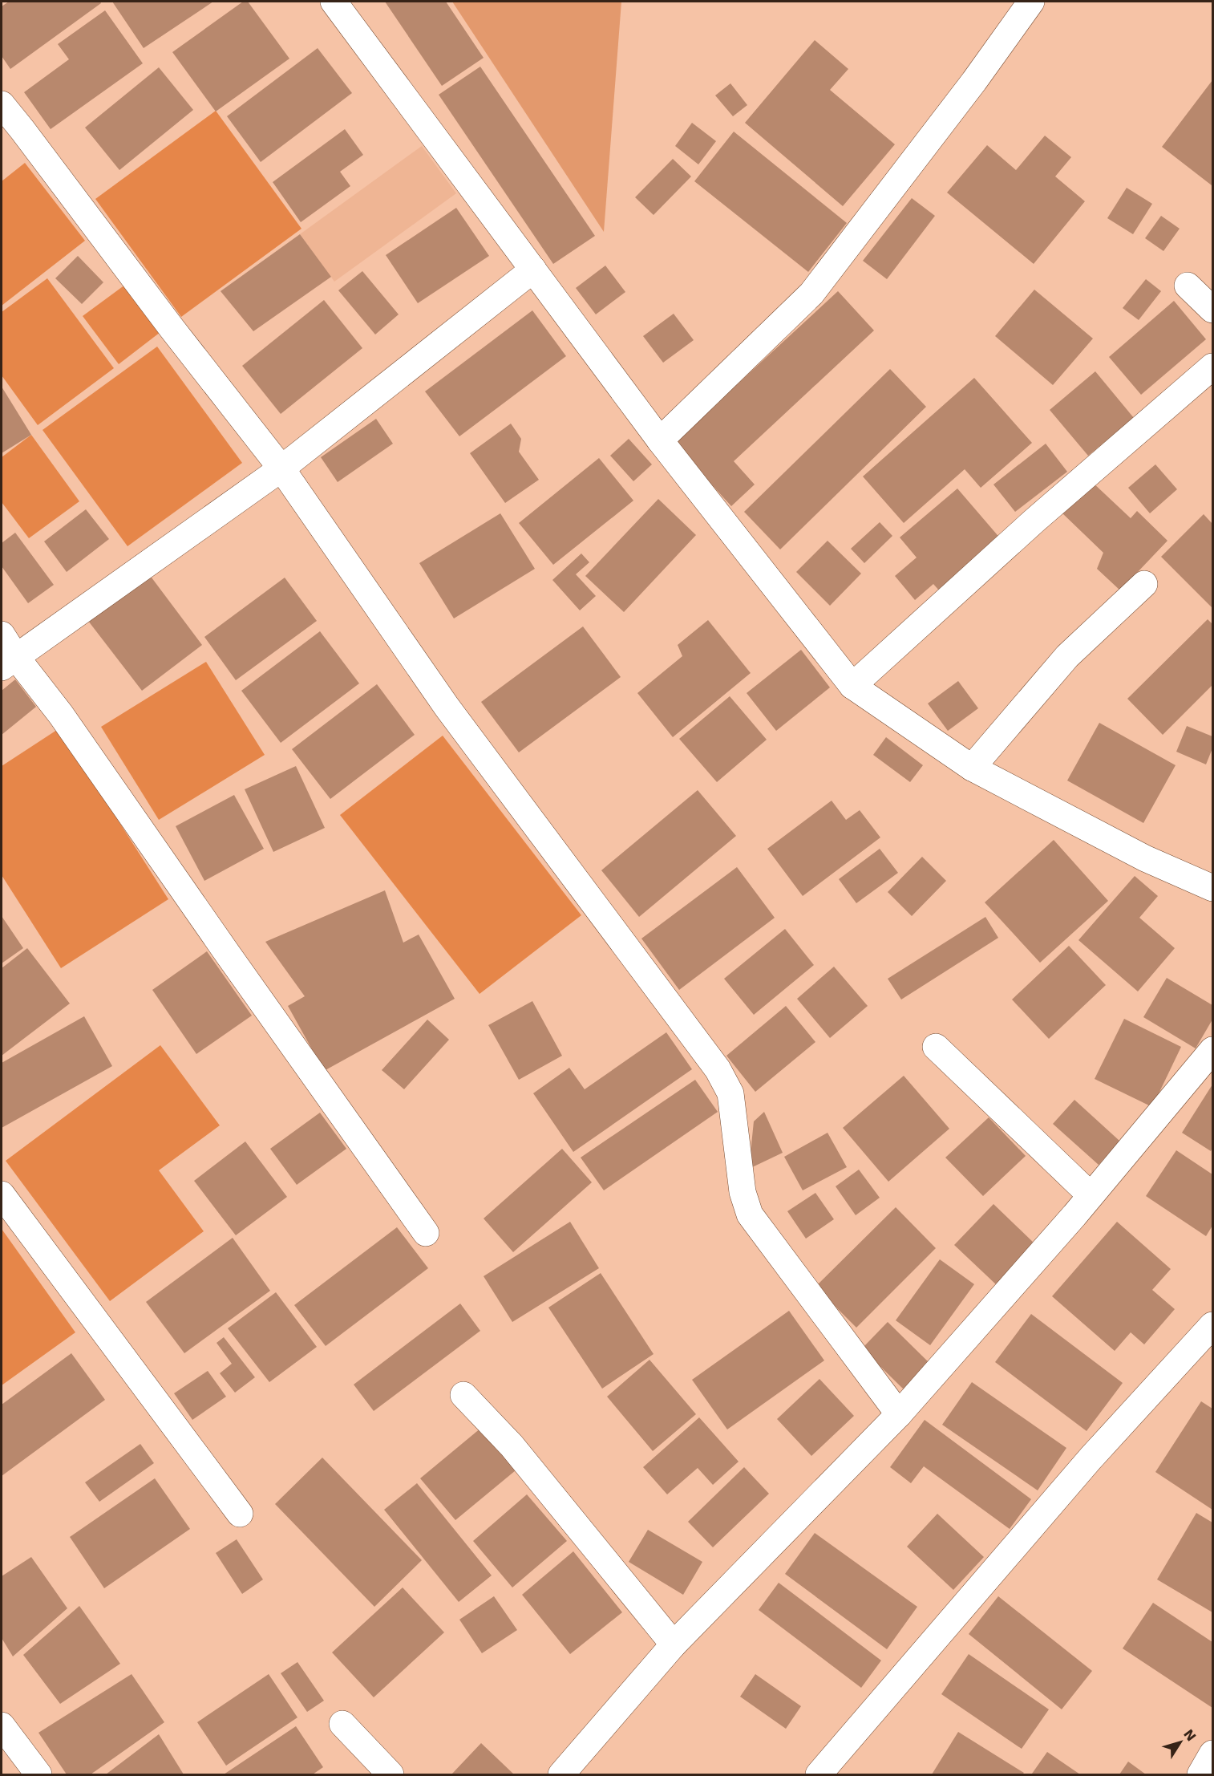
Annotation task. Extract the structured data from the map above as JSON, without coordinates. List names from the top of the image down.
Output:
{
  "north": "top right"
}
